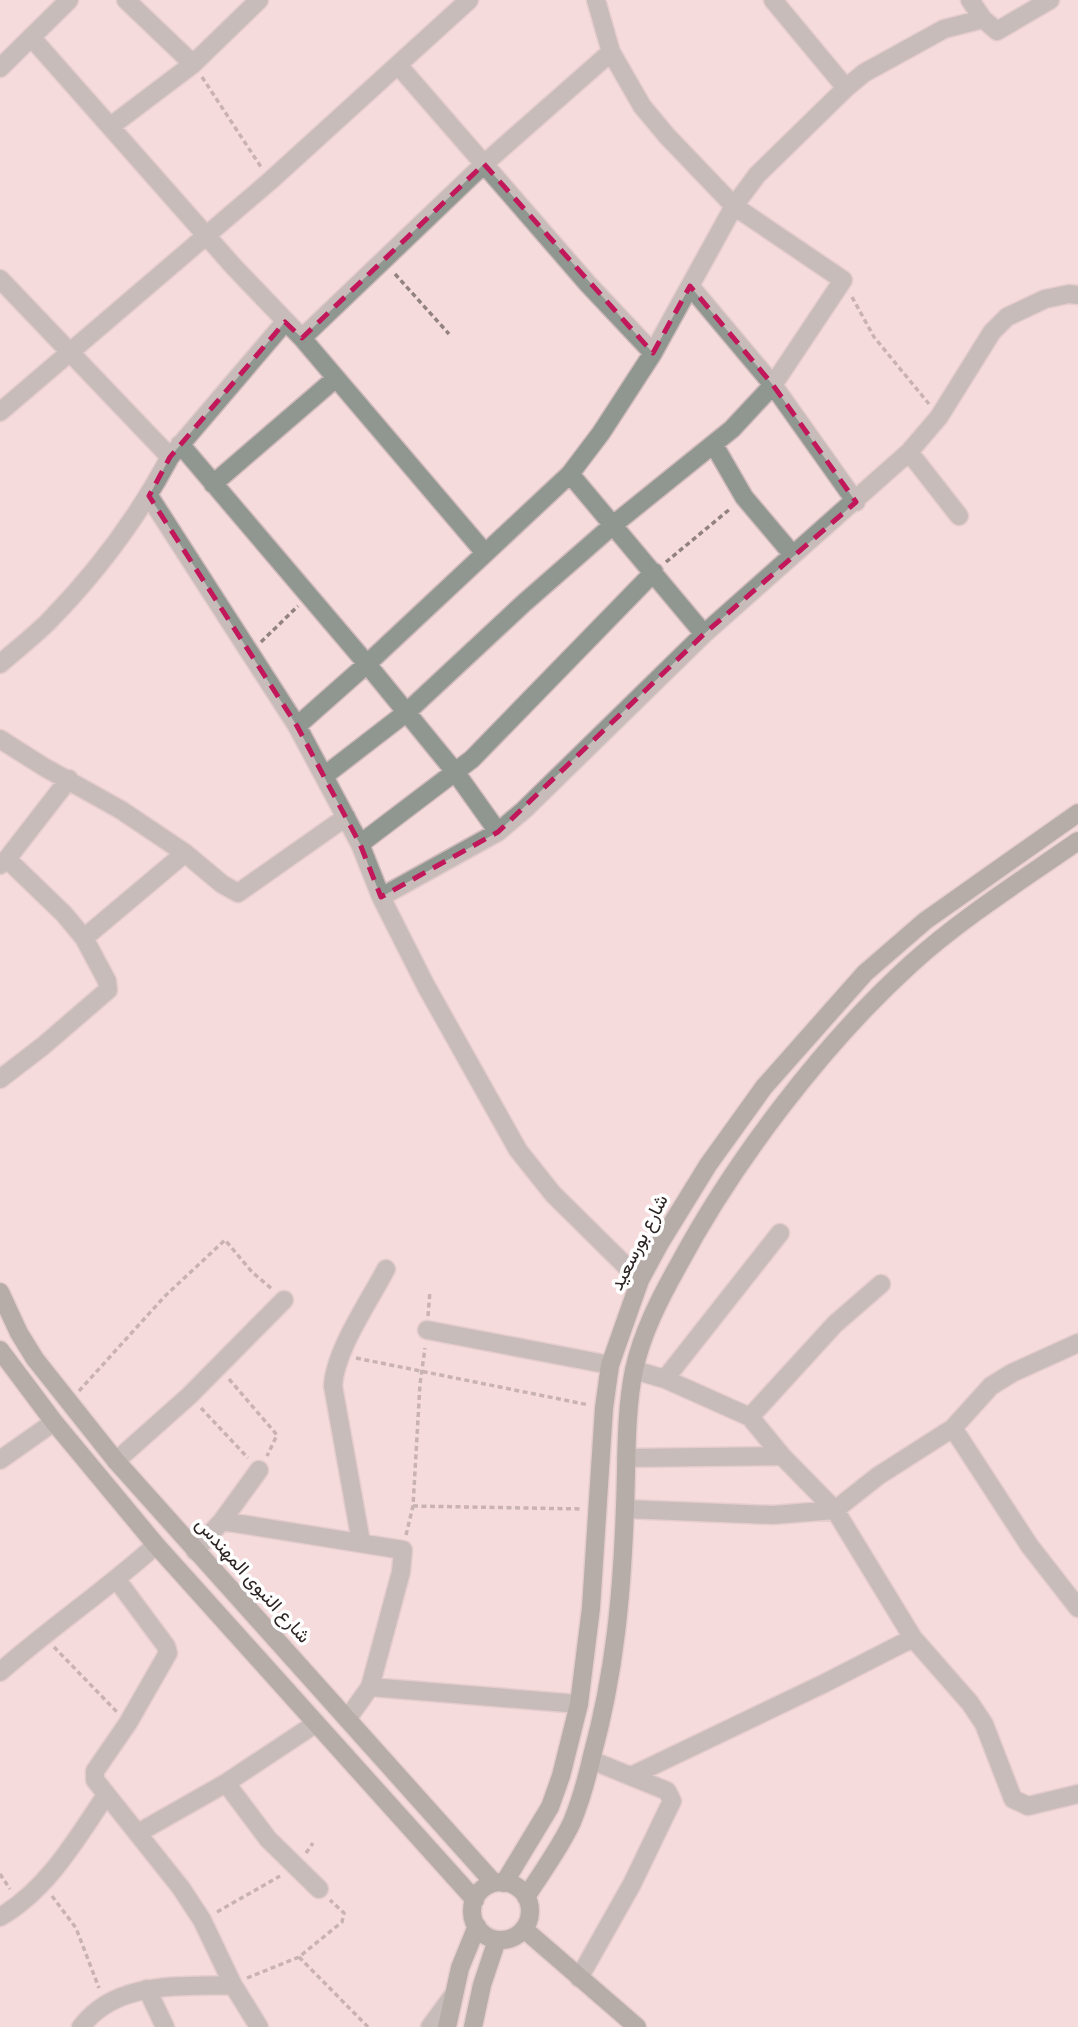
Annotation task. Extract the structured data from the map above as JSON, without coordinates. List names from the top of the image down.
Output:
{
  "streets": {
    "street": ["شارع بورسعيد", "شارع النبوى المهندس"]
  },
  "crossings": [
    ["شارع بورسعيد", "شارع النبوى المهندس"]
  ]
}
